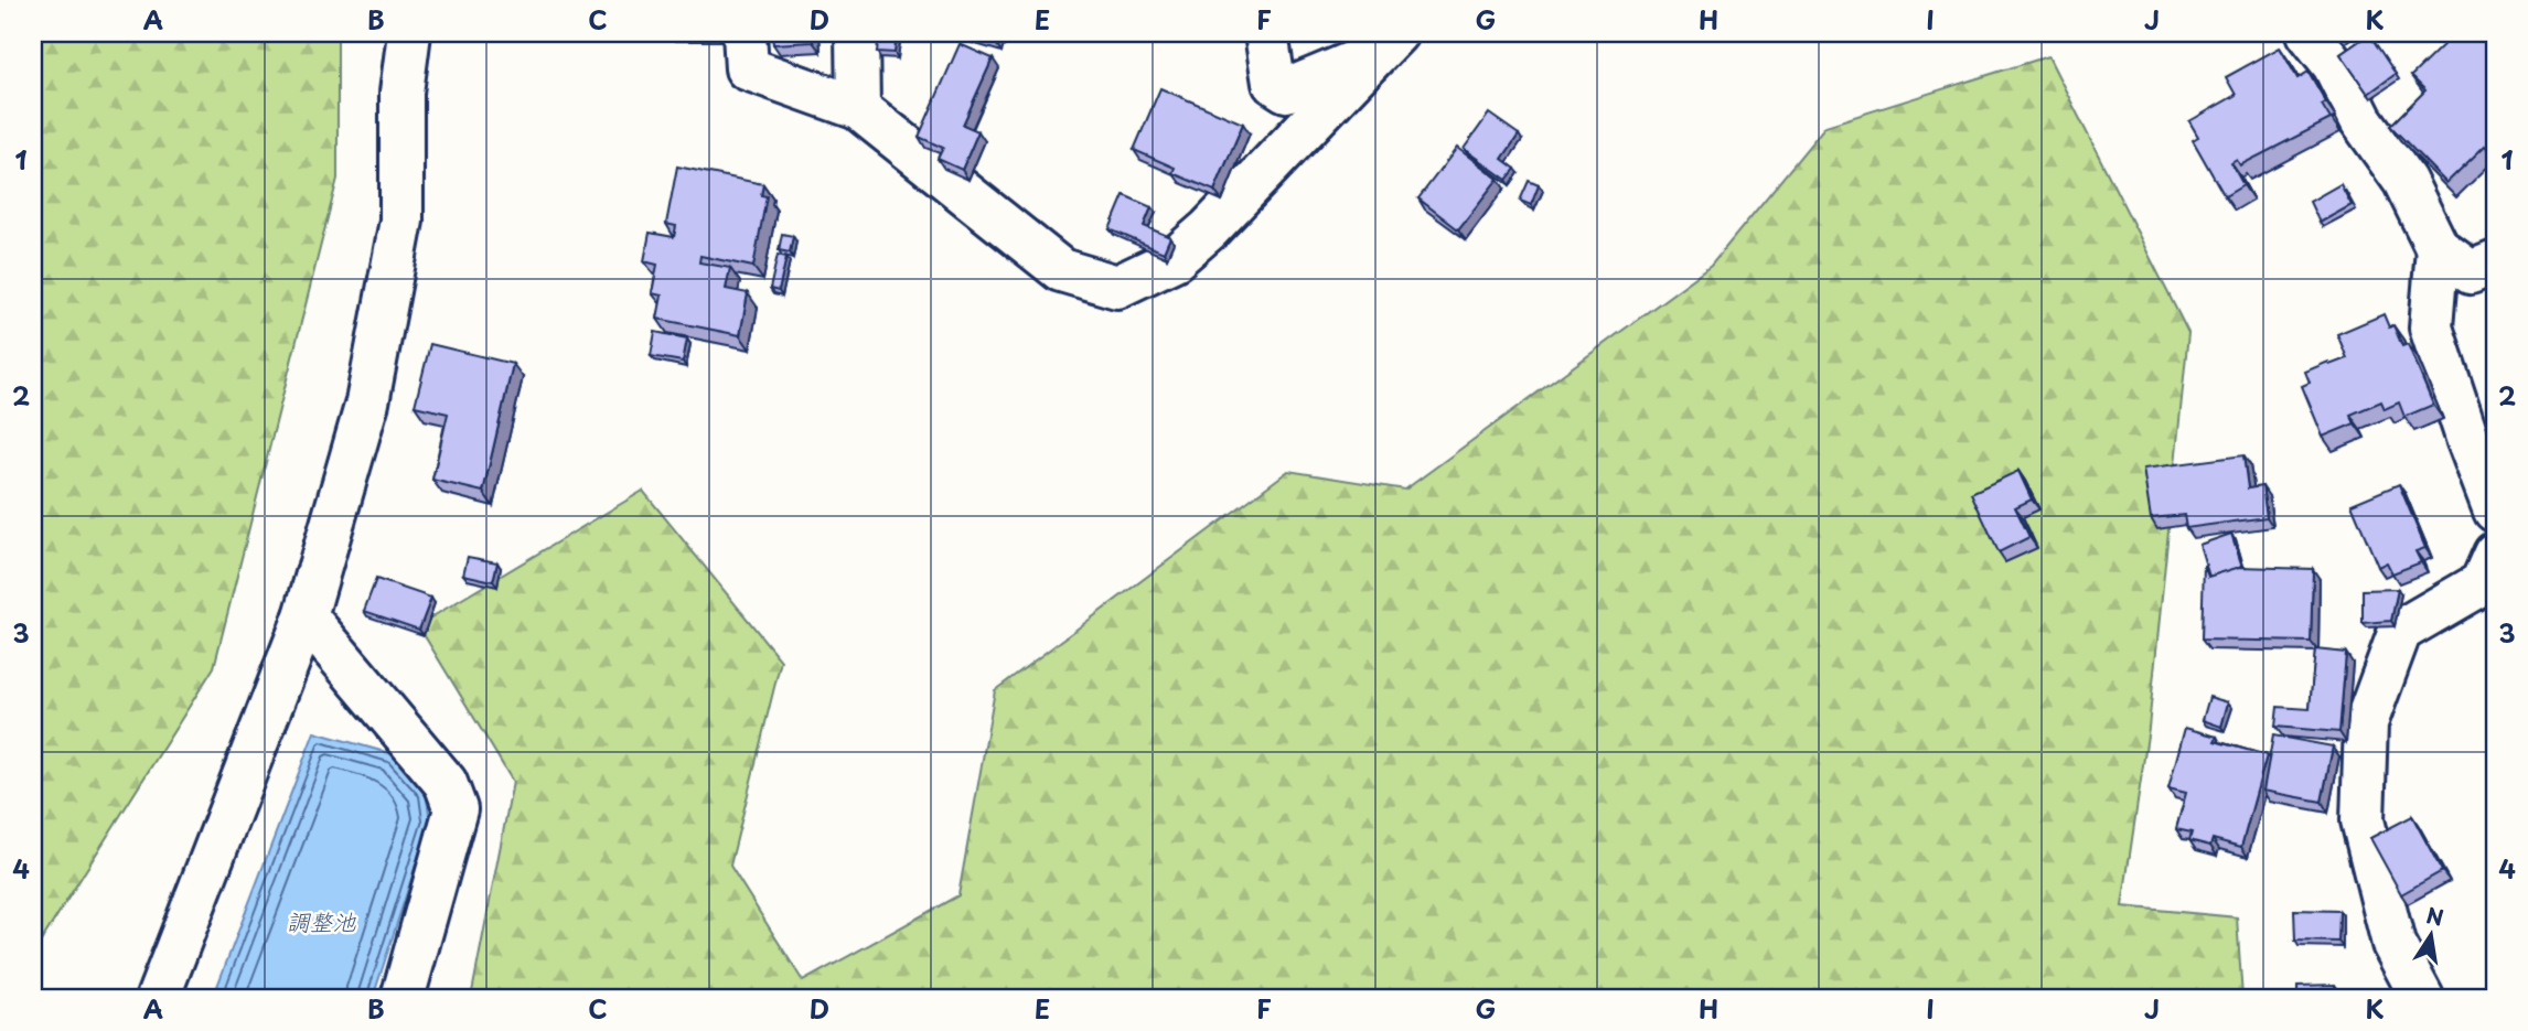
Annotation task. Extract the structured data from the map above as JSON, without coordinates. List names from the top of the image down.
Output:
{
  "water": ["調整池"],
  "north": "top",
  "grid": {
    "columns": [
      "A",
      "B",
      "C",
      "D",
      "E",
      "F",
      "G",
      "H",
      "I",
      "J",
      "K"
    ],
    "rows": [
      "1",
      "2",
      "3",
      "4"
    ]
  }
}
